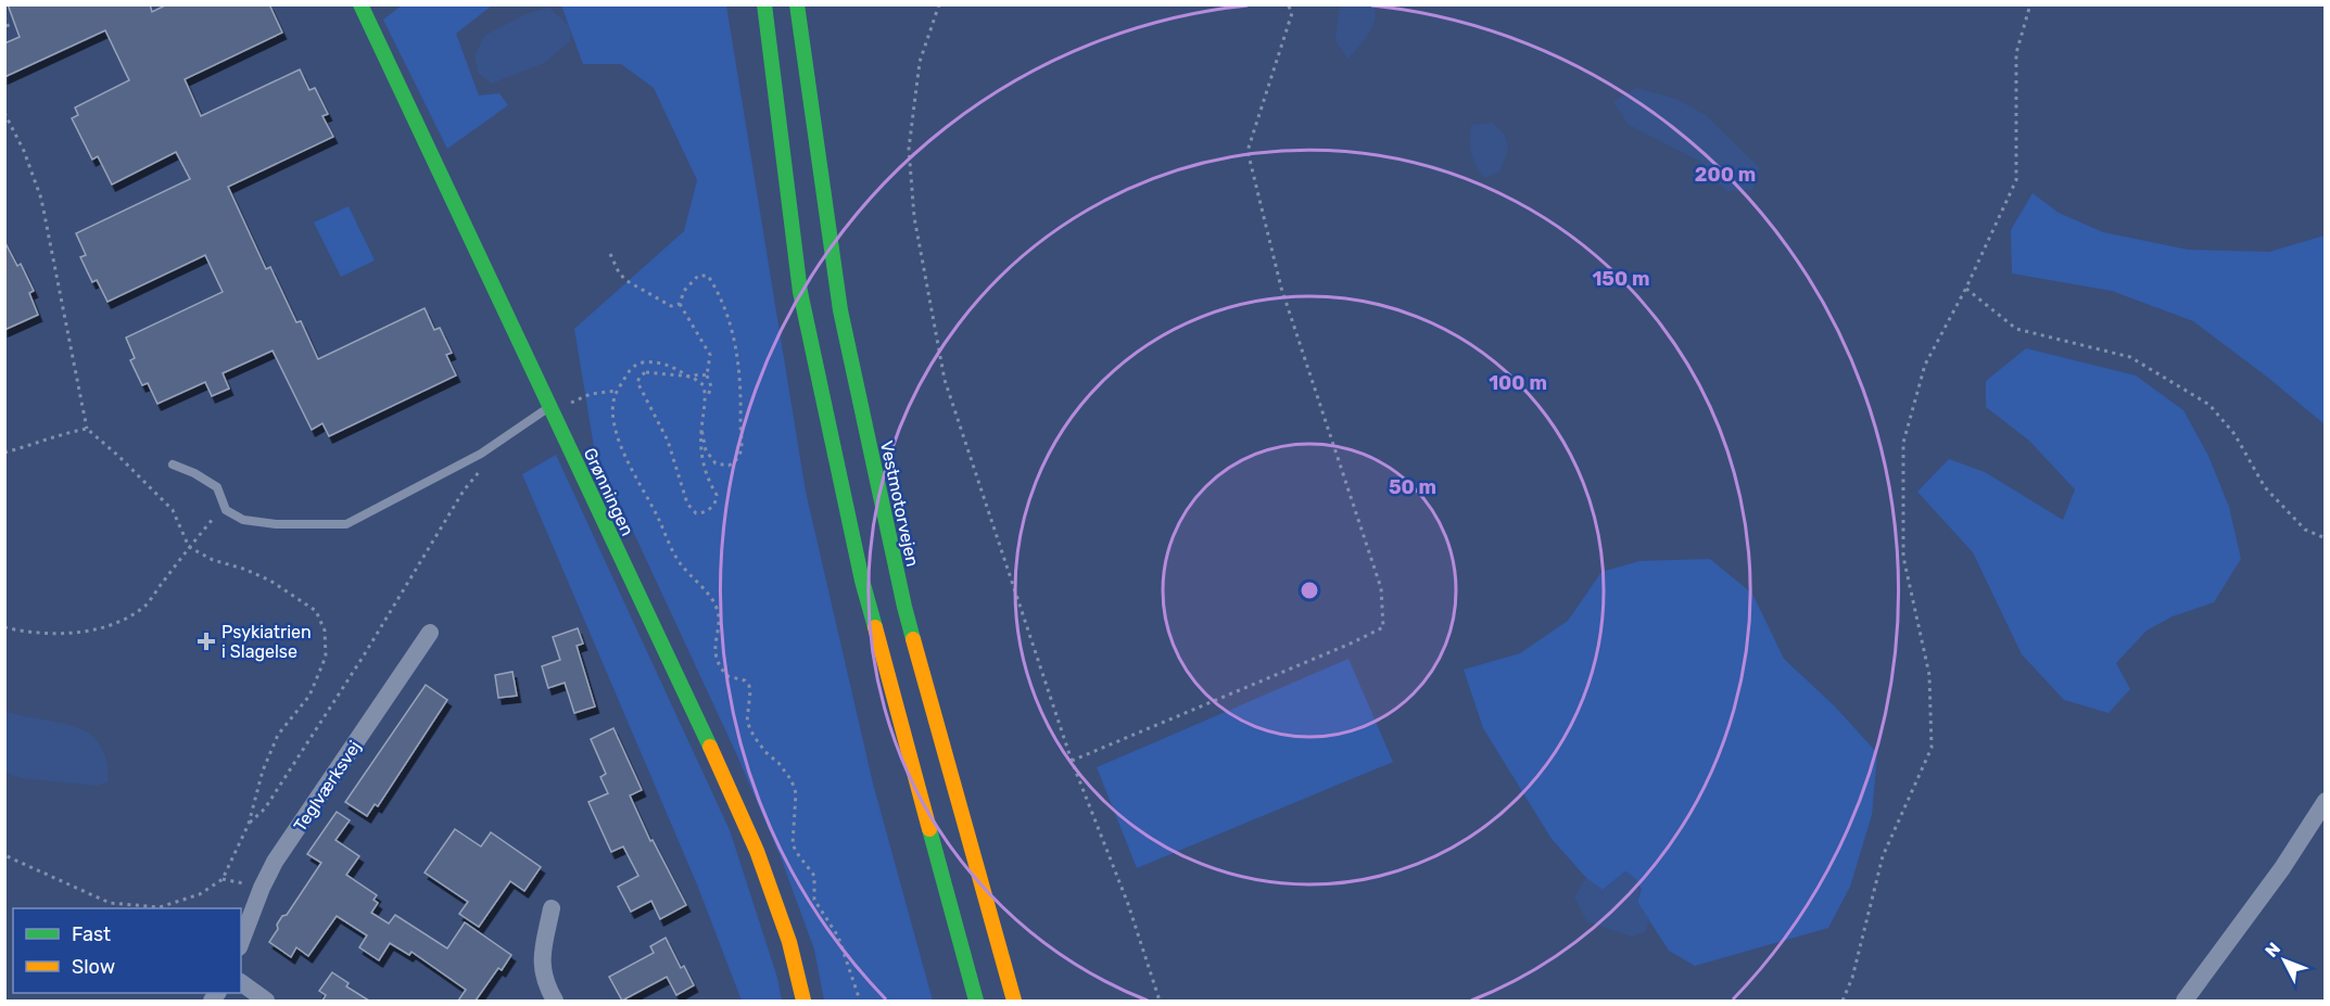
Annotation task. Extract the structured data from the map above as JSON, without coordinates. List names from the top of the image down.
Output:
{
  "streets": {
    "main road": ["Grønningen", "Vestmotorvejen"],
    "street": ["Teglværksvej"]
  },
  "places": {
    "health": ["Psykiatrien i Slagelse"]
  },
  "legend": ["Fast", "Slow"],
  "north": "top left",
  "rings": [
    "200 m",
    "150 m",
    "100 m",
    "50 m"
  ]
}
